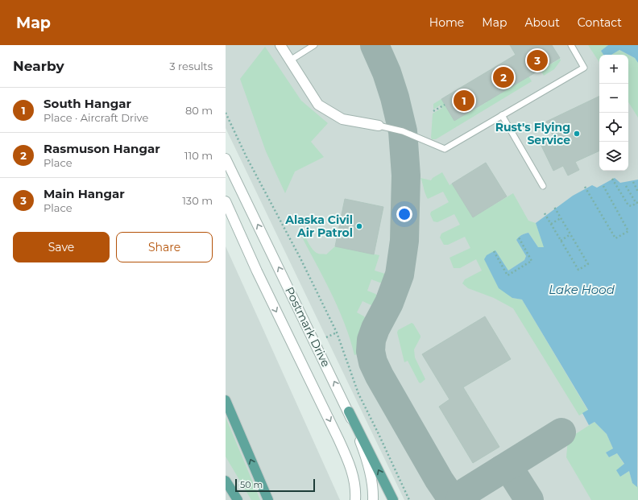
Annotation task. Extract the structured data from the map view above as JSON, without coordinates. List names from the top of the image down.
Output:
{
  "streets": {
    "street": ["Postmark Drive"]
  },
  "water": ["Lake Hood"],
  "places": ["Rust's Flying Service", "Alaska Civil Air Patrol"],
  "scale_bar": "50 m",
  "page": {
    "header": "Map",
    "nav": [
      "Home",
      "Map",
      "About",
      "Contact"
    ],
    "heading": ["Nearby", "3 results"],
    "pins": ["3", "2", "1"],
    "map_buttons": ["+", "−"],
    "list": [
      {
        "mark": "1",
        "name": "South Hangar",
        "note": "Place · Aircraft Drive",
        "value": "80 m"
      },
      {
        "mark": "2",
        "name": "Rasmuson Hangar",
        "note": "Place",
        "value": "110 m"
      },
      {
        "mark": "3",
        "name": "Main Hangar",
        "note": "Place",
        "value": "130 m"
      }
    ],
    "buttons": ["Save", "Share"],
    "scale": "50 m"
  }
}
